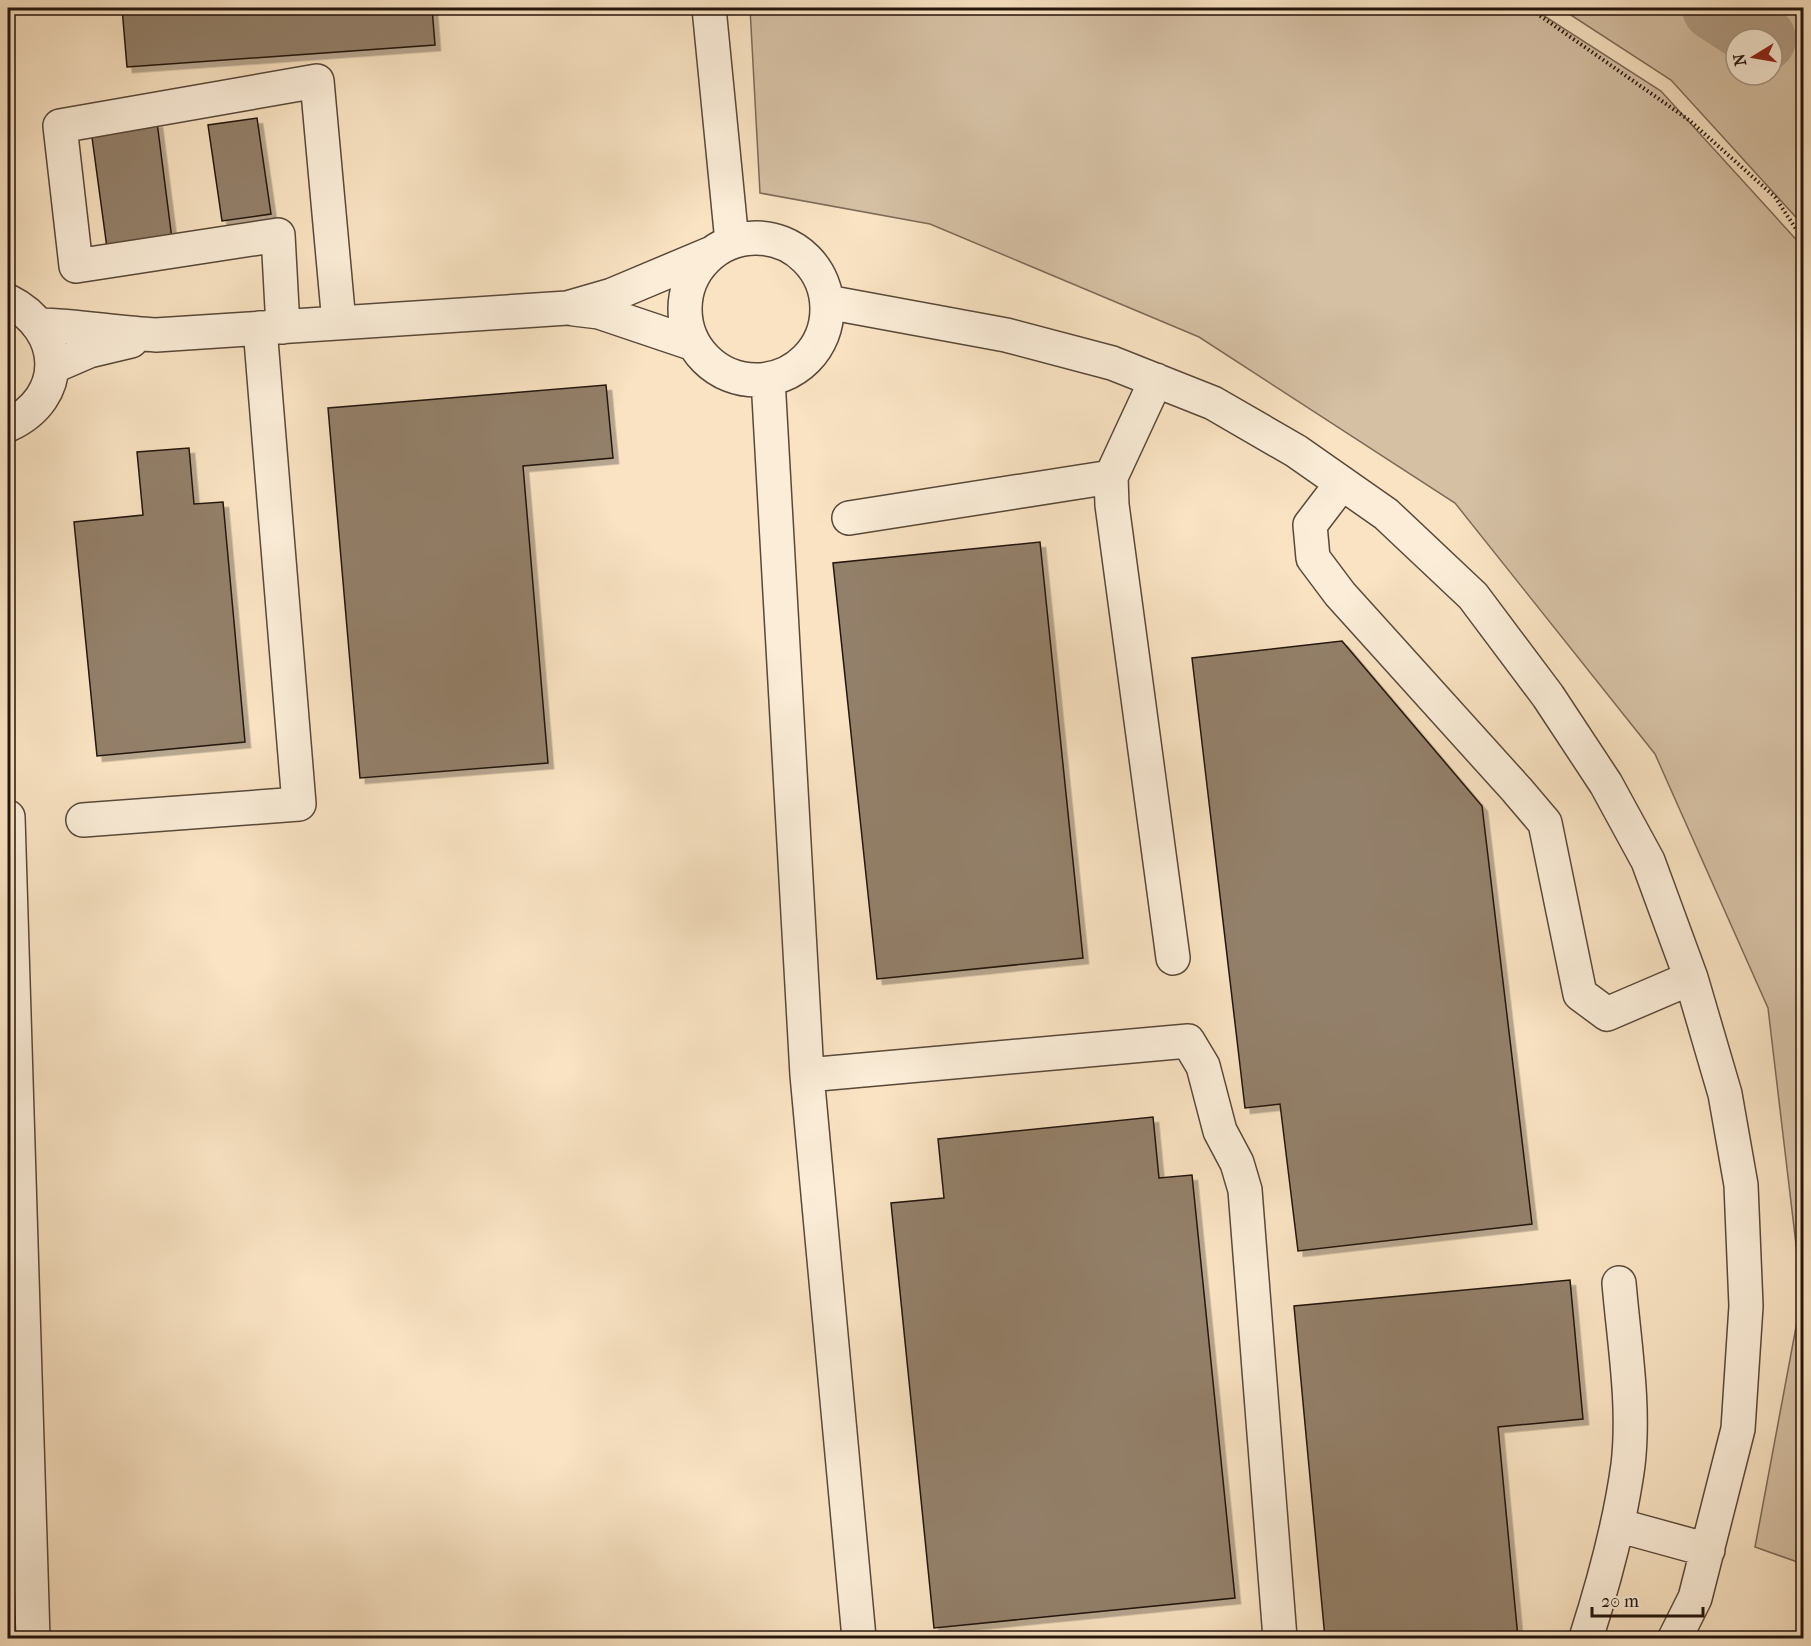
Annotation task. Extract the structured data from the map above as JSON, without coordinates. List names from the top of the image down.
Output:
{
  "scale_bar": "20 m",
  "north": "left"
}
